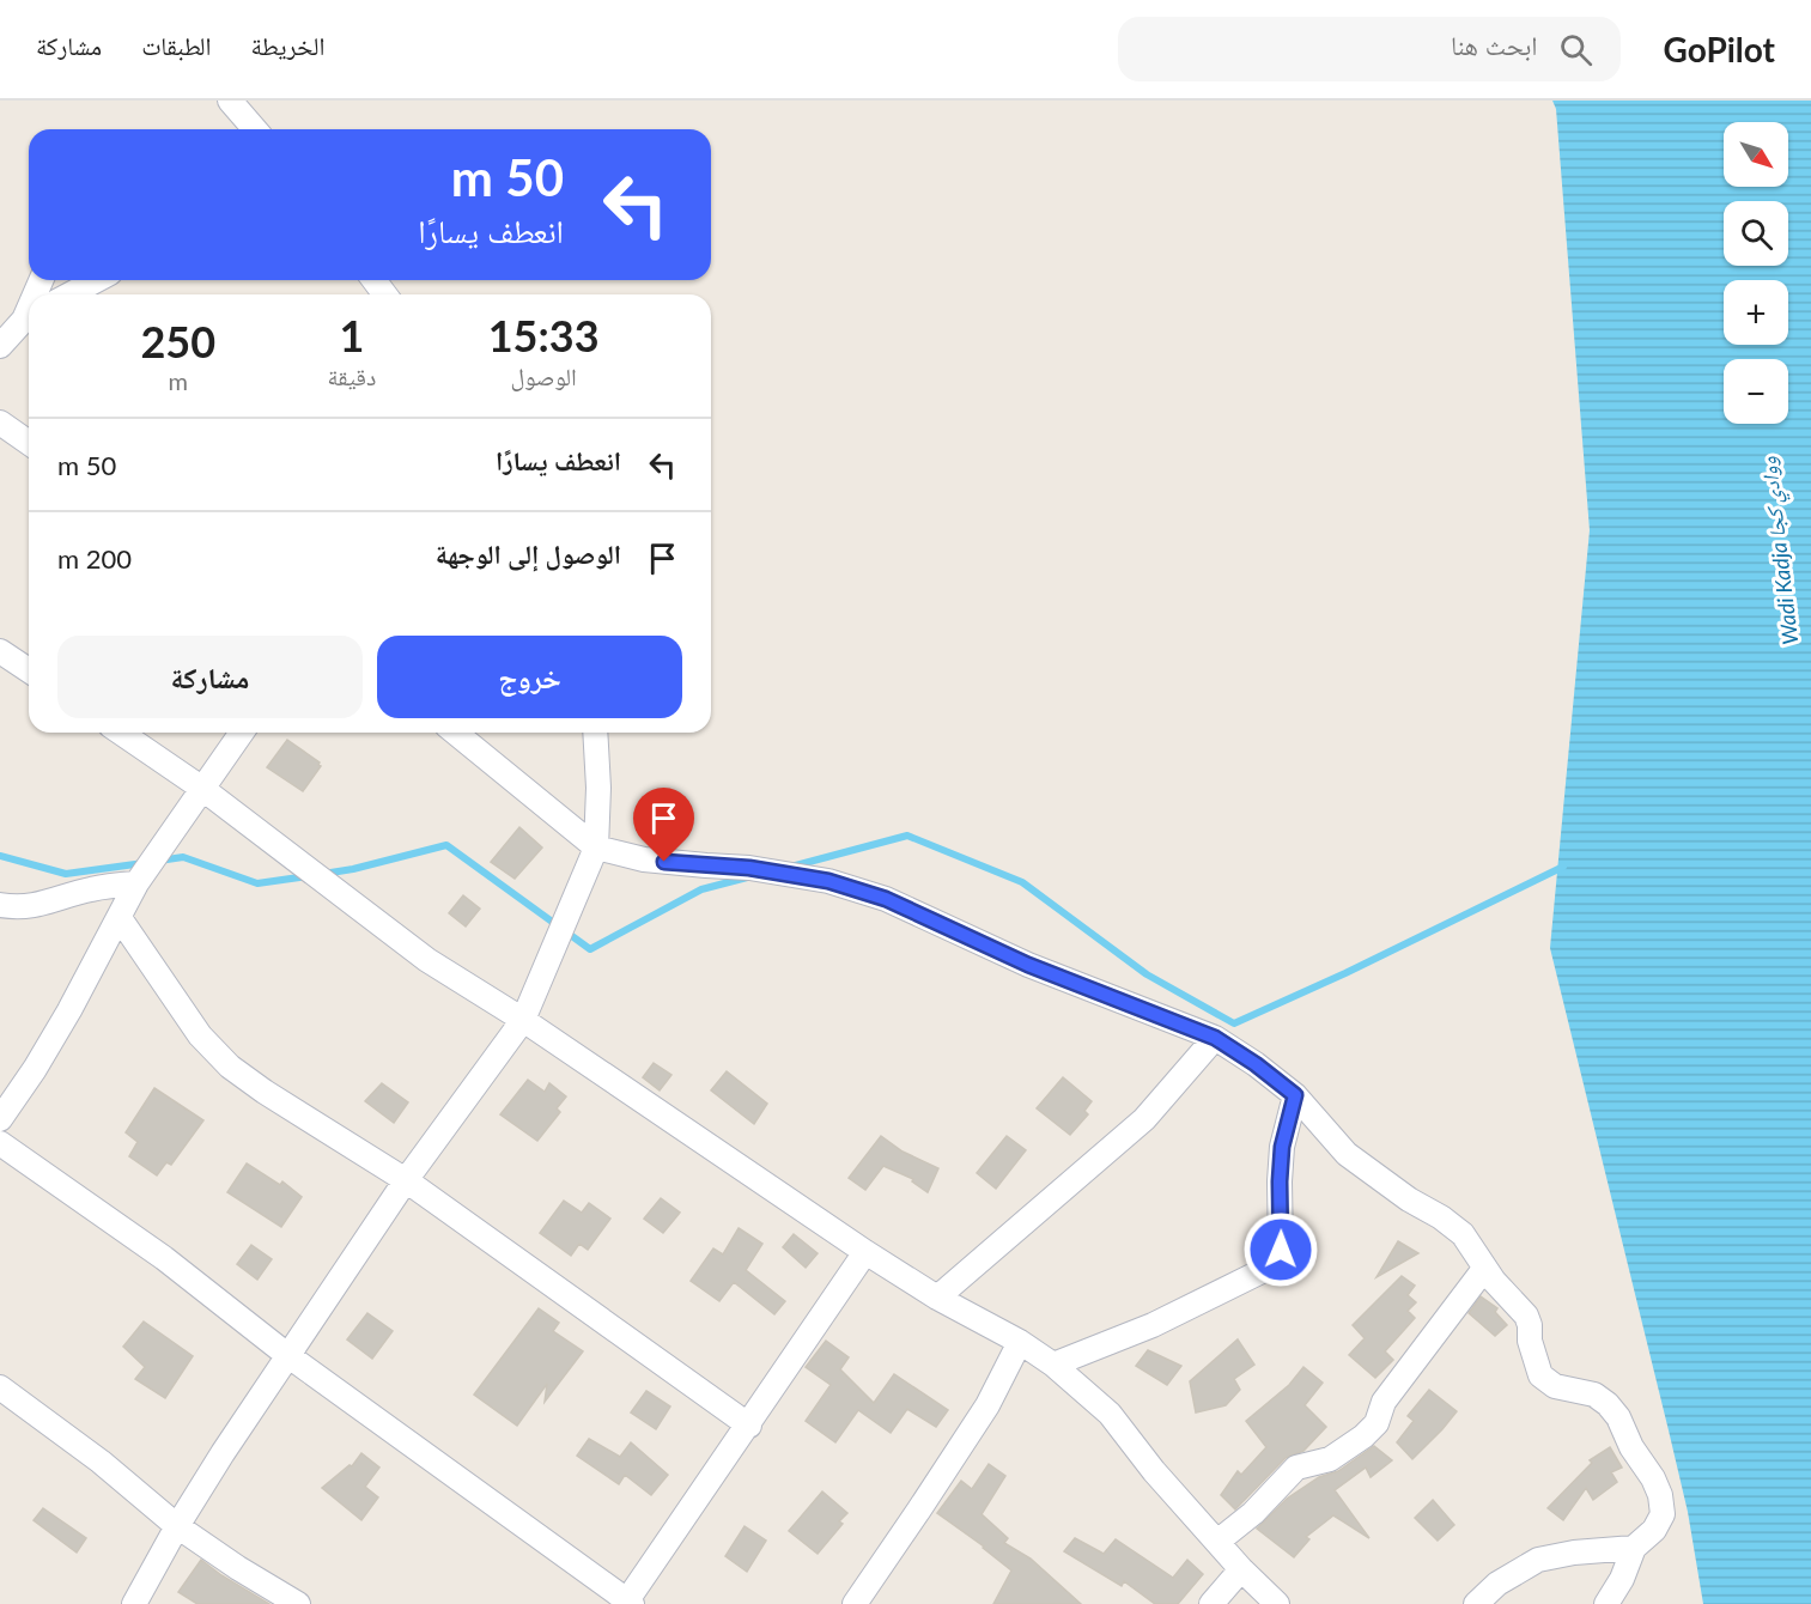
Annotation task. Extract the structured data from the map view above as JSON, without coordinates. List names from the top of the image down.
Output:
{
  "water": ["Wadi Kadja ووادي كجا"],
  "north": "bottom right",
  "page": {
    "header": "GoPilot",
    "search": "ابحث هنا",
    "nav": ["الخريطة", "الطبقات", "مشاركة"],
    "map_buttons": ["+", "−"],
    "turn": ["50 m", "انعطف يسارًا"],
    "eta": [
      "15:33",
      "الوصول",
      "1",
      "دقيقة",
      "250",
      "m"
    ],
    "list": [
      {
        "name": "انعطف يسارًا",
        "value": "50 m"
      },
      {
        "name": "الوصول إلى الوجهة",
        "value": "200 m"
      }
    ],
    "buttons": ["خروج", "مشاركة"]
  }
}
